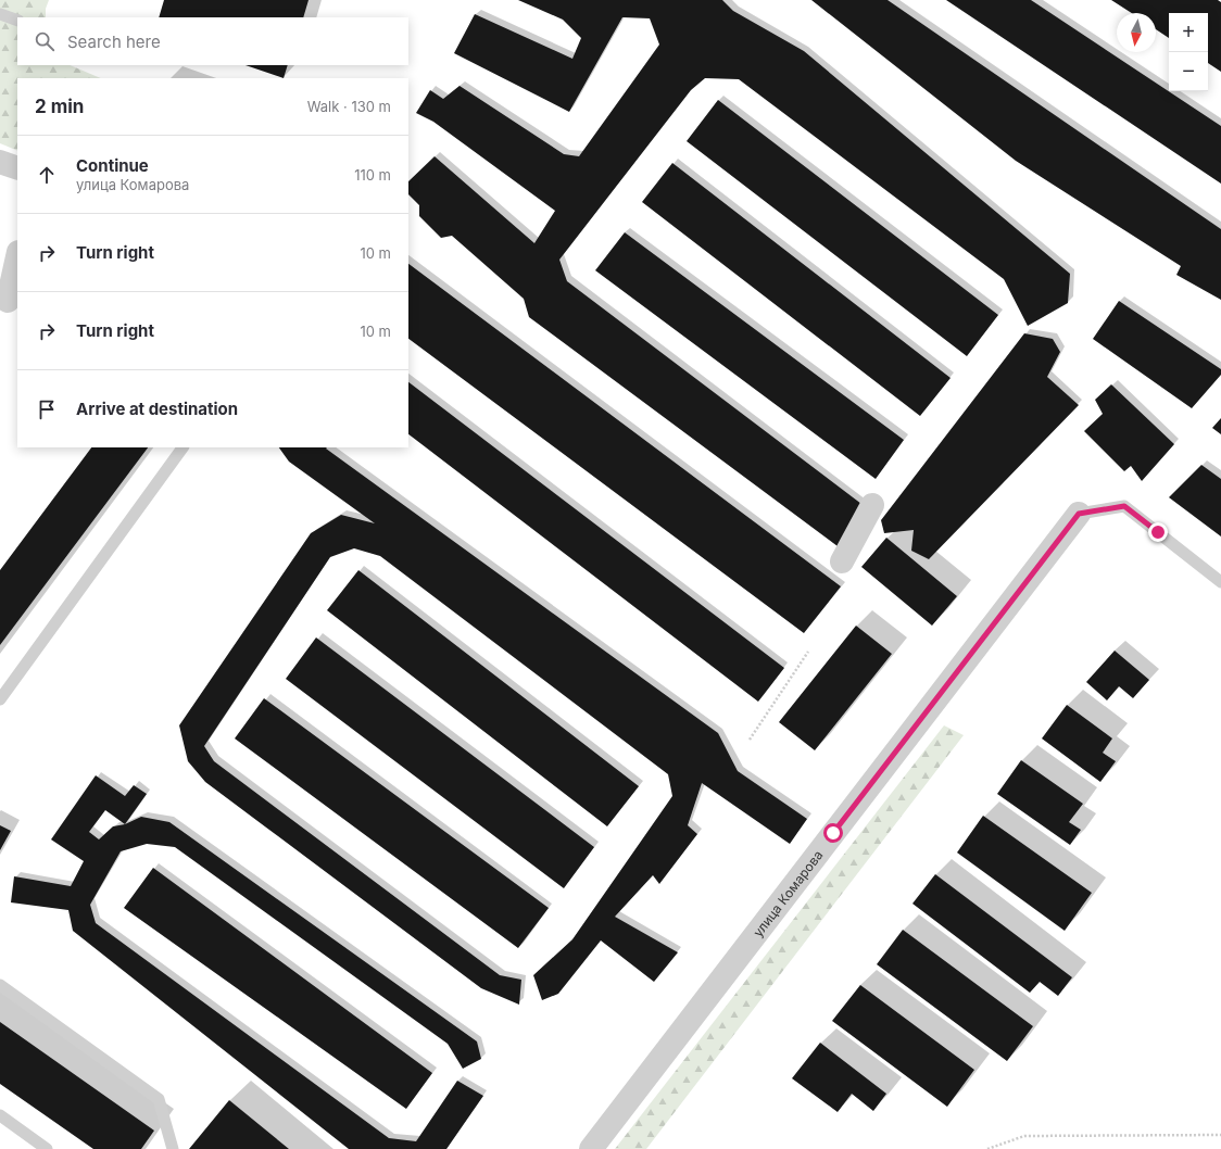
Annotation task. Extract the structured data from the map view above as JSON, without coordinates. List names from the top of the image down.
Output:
{
  "streets": {
    "street": ["улица Комарова"]
  },
  "north": "bottom",
  "page": {
    "map_buttons": ["+", "−"],
    "search": "Search here",
    "heading": ["2 min", "Walk · 130 m"],
    "list": [
      ["Continue", "улица Комарова", "110 m"],
      ["Turn right", "10 m"],
      ["Turn right", "10 m"],
      "Arrive at destination"
    ]
  }
}
